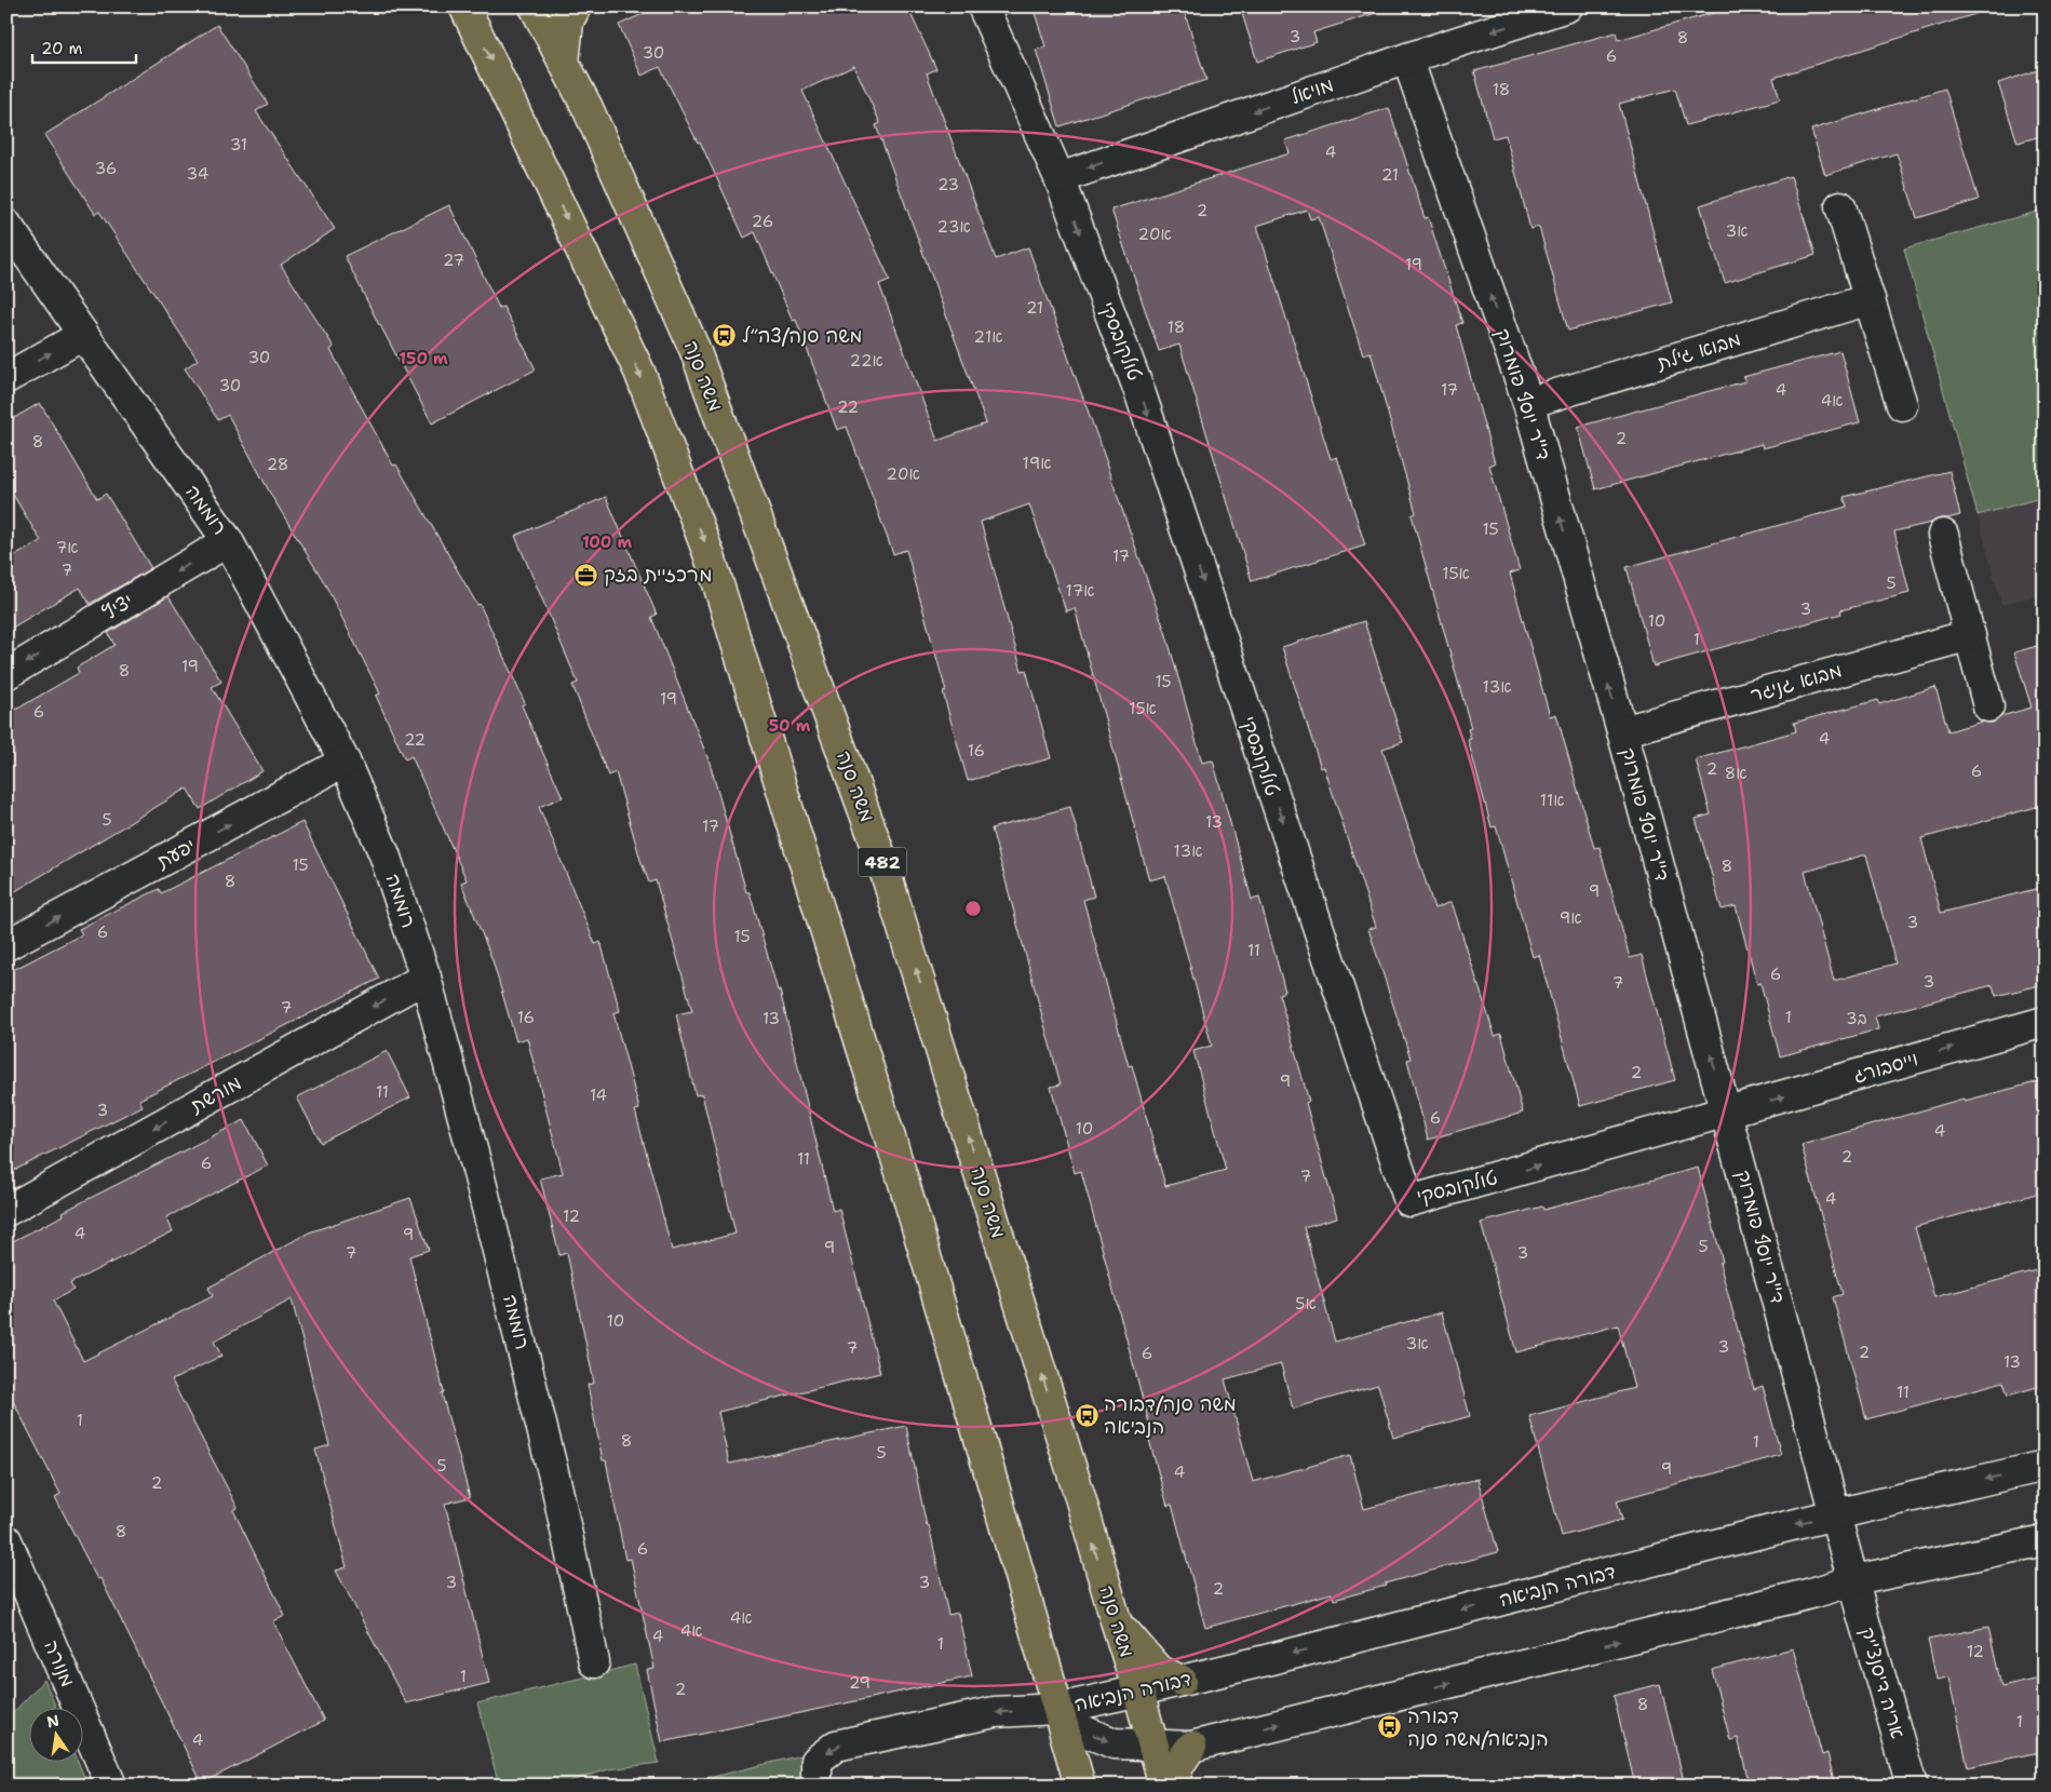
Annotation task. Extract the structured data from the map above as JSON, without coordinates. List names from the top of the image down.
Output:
{
  "streets": {
    "main road": ["משה סנה", "482"],
    "street": [
      "מויאל",
      "טולקובסקי",
      "מבוא גילת",
      "ד\"ר יוסף פומרוק",
      "רוממה",
      "יציץ",
      "מבוא גניגר",
      "יפעת",
      "וייסבורג",
      "מורשת",
      "דבורה הנביאה",
      "מנורה",
      "אריה דיסנצ'יק"
    ]
  },
  "crossings": [
    ["מויאל", "טולקובסקי"],
    ["מויאל", "ד\"ר יוסף פומרוק"],
    ["טולקובסקי", "ד\"ר יוסף פומרוק"],
    ["טולקובסקי", "וייסבורג"],
    ["מבוא גילת", "ד\"ר יוסף פומרוק"],
    ["משה סנה", "482"],
    ["משה סנה", "דבורה הנביאה"],
    ["ד\"ר יוסף פומרוק", "מבוא גניגר"],
    ["ד\"ר יוסף פומרוק", "וייסבורג"],
    ["ד\"ר יוסף פומרוק", "דבורה הנביאה"],
    ["ד\"ר יוסף פומרוק", "אריה דיסנצ'יק"],
    ["רוממה", "יציץ"],
    ["רוממה", "יפעת"],
    ["רוממה", "מורשת"],
    ["482", "דבורה הנביאה"],
    ["דבורה הנביאה", "אריה דיסנצ'יק"]
  ],
  "one_way": [
    "מויאל",
    "טולקובסקי",
    "ד\"ר יוסף פומרוק",
    "יפעת",
    "וייסבורג",
    "מורשת"
  ],
  "places": {
    "bus stop": ["משה סנה/צה״ל", "משה סנה/דבורה הנביאה", "דבורה הנביאה/משה סנה"],
    "office": ["מרכזיית בזק"]
  },
  "house_numbers": [
    "3",
    "8",
    "30",
    "6",
    "18",
    "31",
    "4",
    "36",
    "34",
    "21",
    "23",
    "2",
    "26",
    "23א",
    "3א",
    "20א",
    "27",
    "19",
    "21",
    "18",
    "21א",
    "30",
    "22א",
    "30",
    "17",
    "4",
    "4א",
    "22",
    "2",
    "8",
    "19א",
    "28",
    "20א",
    "15",
    "7א",
    "17",
    "7",
    "15א",
    "5",
    "17א",
    "3",
    "10",
    "1",
    "19",
    "8",
    "15",
    "13א",
    "19",
    "15א",
    "6",
    "4",
    "22",
    "16",
    "2",
    "6",
    "8א",
    "11א",
    "5",
    "13",
    "17",
    "13א",
    "15",
    "8",
    "8",
    "9",
    "9א",
    "3",
    "6",
    "15",
    "11",
    "6",
    "3",
    "7",
    "7",
    "16",
    "1",
    "13",
    "3ב",
    "2",
    "9",
    "11",
    "14",
    "3",
    "6",
    "10",
    "4",
    "2",
    "11",
    "6",
    "7",
    "4",
    "12",
    "4",
    "9",
    "5",
    "9",
    "7",
    "3",
    "5א",
    "10",
    "3א",
    "3",
    "7",
    "2",
    "6",
    "13",
    "11",
    "1",
    "8",
    "1",
    "5",
    "5",
    "9",
    "4",
    "2",
    "8",
    "6",
    "3",
    "3",
    "2",
    "4א",
    "4א",
    "4",
    "1",
    "12",
    "1",
    "29",
    "2",
    "8",
    "1",
    "4"
  ],
  "scale_bar": "20 m",
  "north": "top",
  "rings": ["150 m", "100 m", "50 m"]
}
